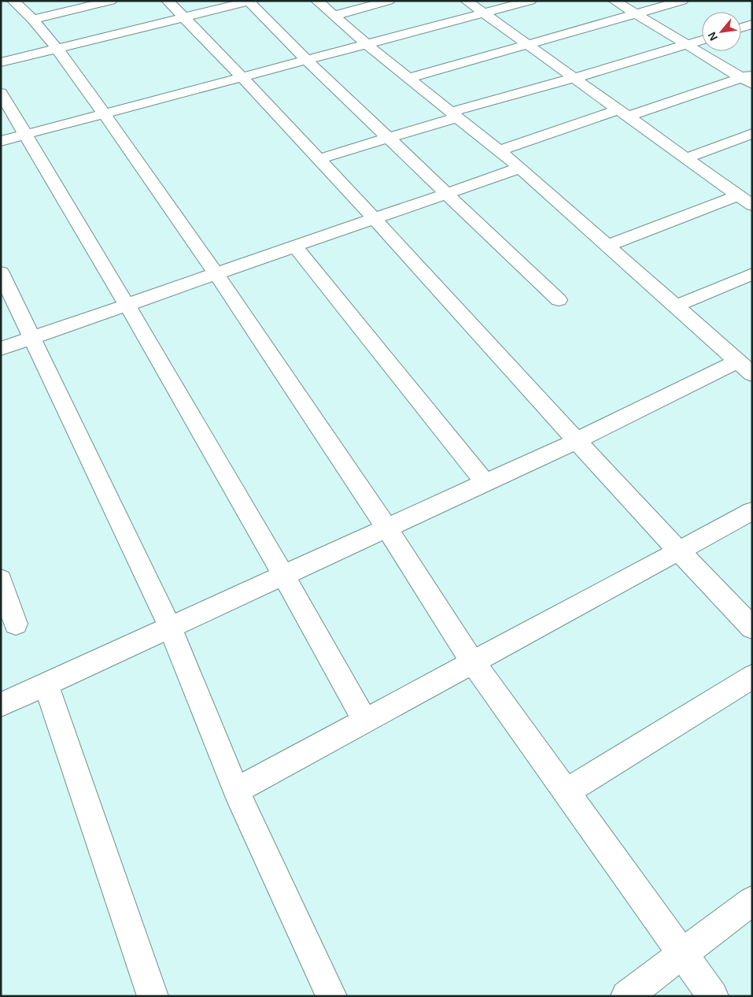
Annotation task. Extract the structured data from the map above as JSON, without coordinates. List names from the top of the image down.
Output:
{
  "north": "bottom left"
}
